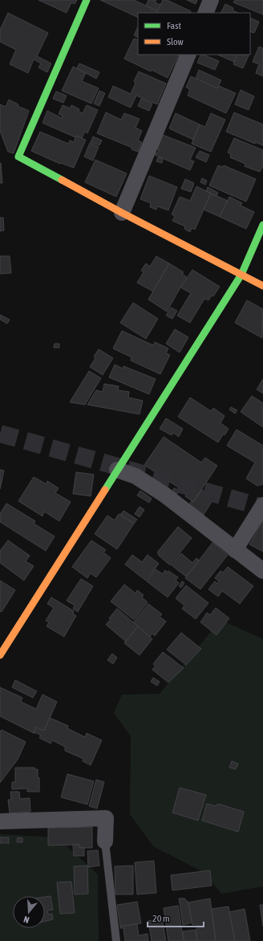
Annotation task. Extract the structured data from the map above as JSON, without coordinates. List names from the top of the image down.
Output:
{
  "legend": ["Fast", "Slow"],
  "scale_bar": "20 m",
  "north": "bottom"
}
